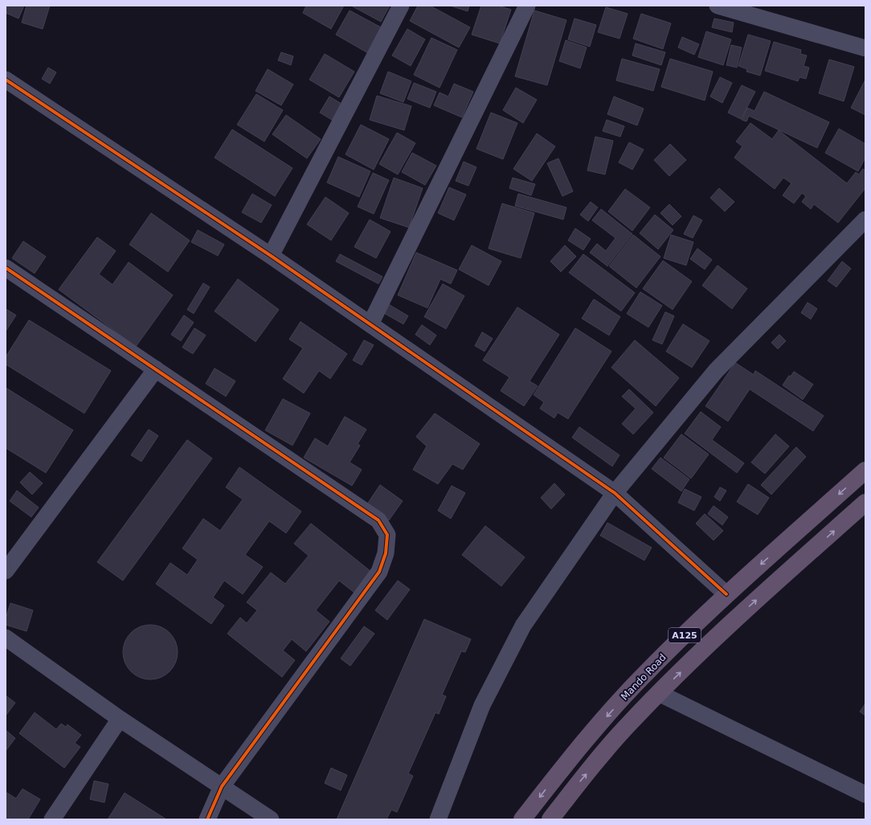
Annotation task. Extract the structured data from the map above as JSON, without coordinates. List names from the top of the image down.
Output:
{
  "streets": {
    "highway": ["A125", "Mando Road"]
  }
}
